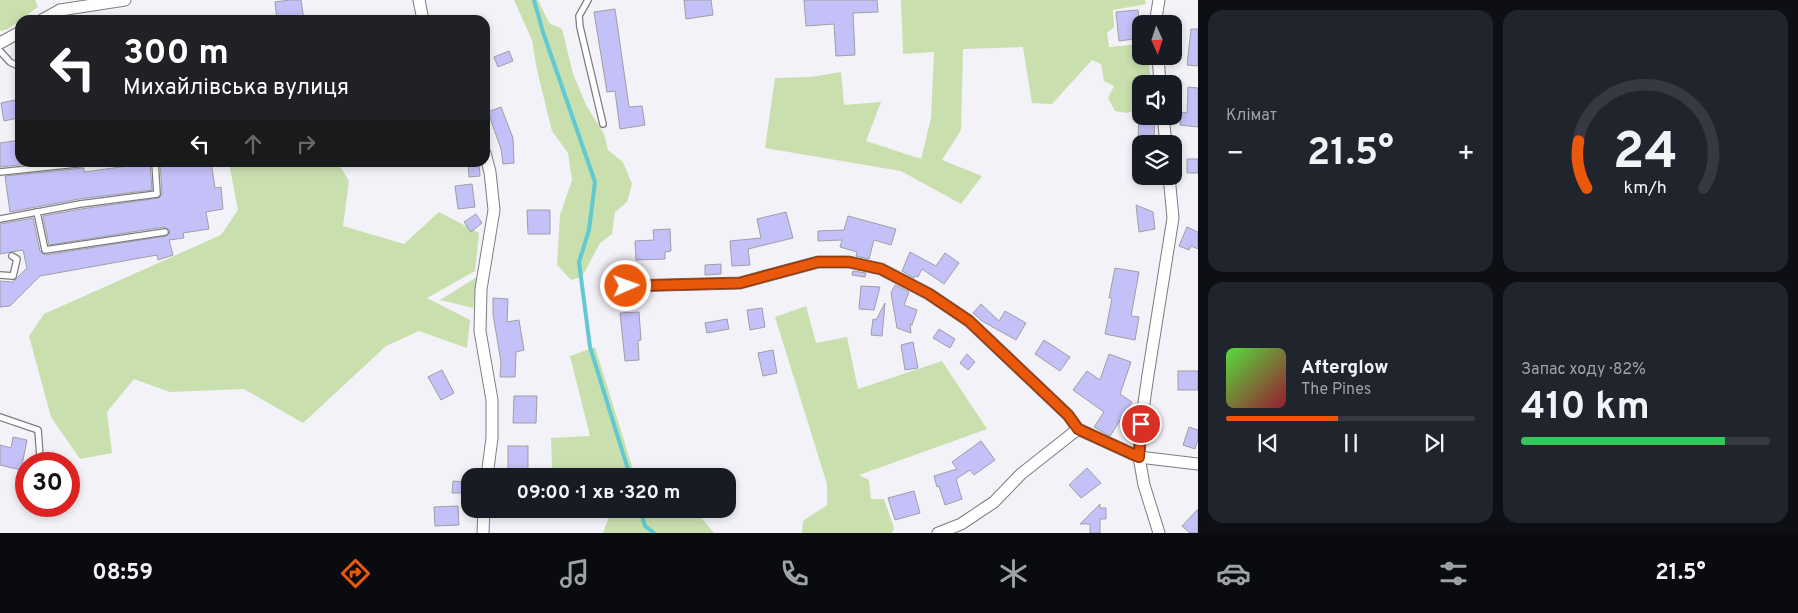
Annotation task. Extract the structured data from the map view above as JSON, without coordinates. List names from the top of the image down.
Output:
{
  "north": "bottom",
  "page": {
    "tile": [
      "Клімат",
      ["Запас ходу · 82%", "410 km"]
    ],
    "turn": ["300 m", "Михайлівська вулиця"],
    "heat": ["−", "21.5°", "+"],
    "song": ["Afterglow", "The Pines"],
    "limit": "30",
    "trip": "09:00 · 1 хв · 320 m",
    "tabs": ["08:59", "21.5°"],
    "gauge": ["24", "km/h"]
  }
}
